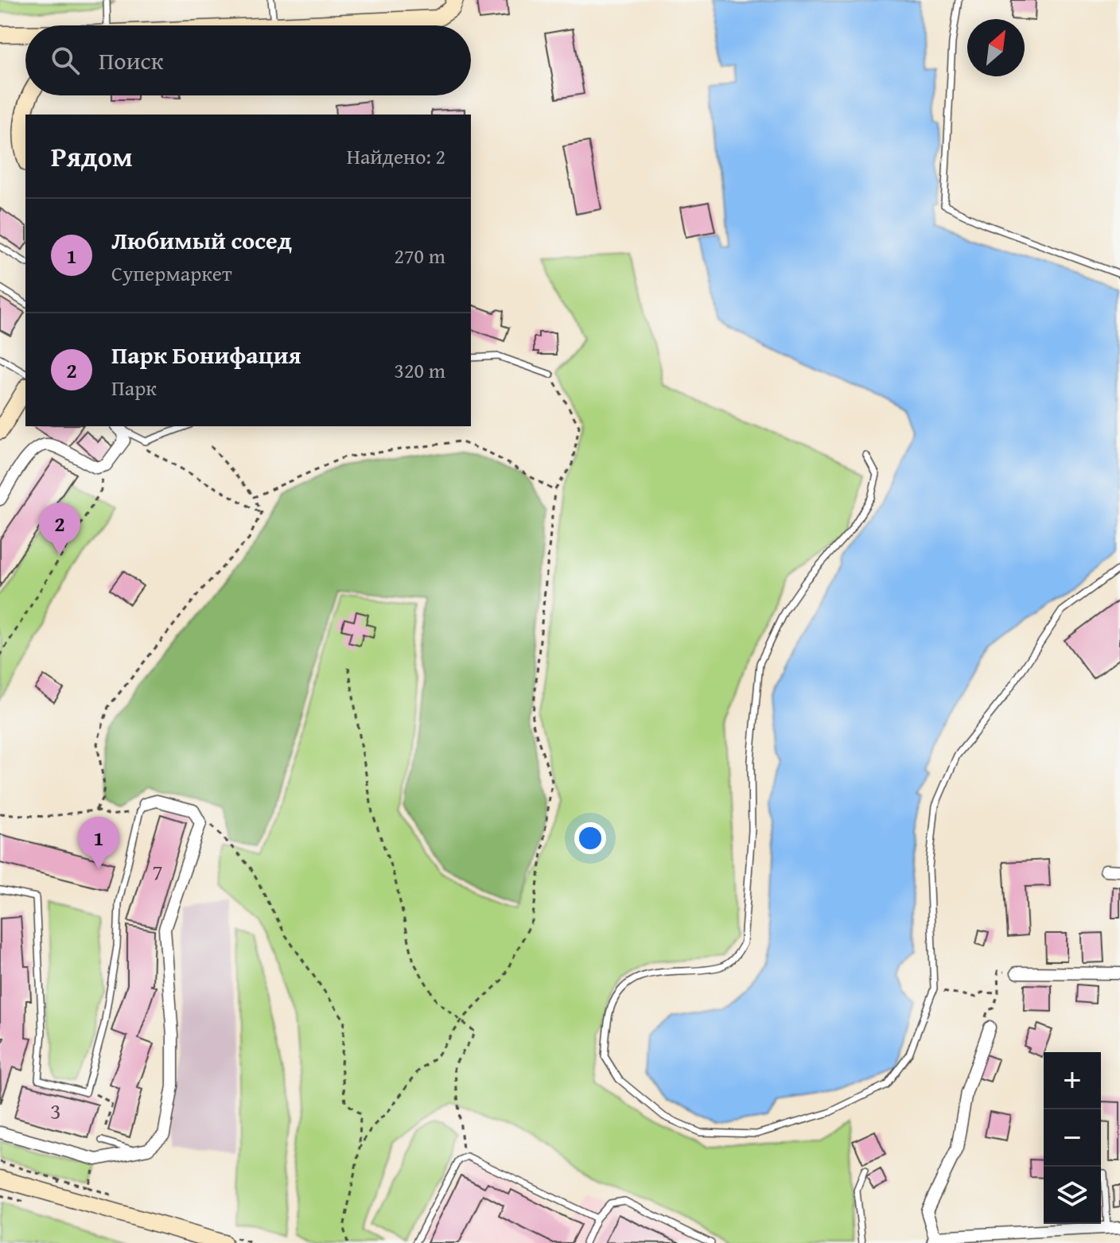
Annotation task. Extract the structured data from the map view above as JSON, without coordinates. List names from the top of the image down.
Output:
{
  "house_numbers": ["7", "3"],
  "north": "top right",
  "page": {
    "search": "Поиск",
    "heading": ["Рядом", "Найдено: 2"],
    "list": [
      {
        "mark": "1",
        "name": "Любимый сосед",
        "note": "Супермаркет",
        "value": "270 m"
      },
      {
        "mark": "2",
        "name": "Парк Бонифация",
        "note": "Парк",
        "value": "320 m"
      }
    ],
    "pins": ["2", "1"],
    "map_buttons": ["+", "−"]
  }
}
